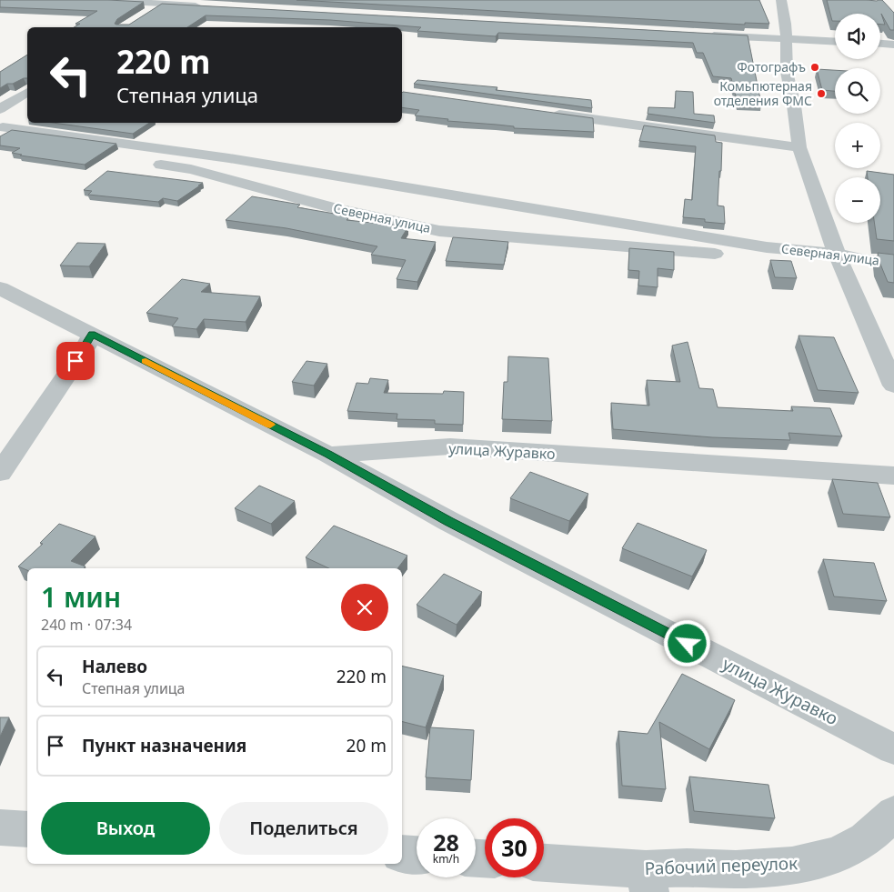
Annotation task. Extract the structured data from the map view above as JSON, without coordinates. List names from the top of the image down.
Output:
{
  "streets": {
    "street": ["Северная улица", "улица Журавко", "Рабочий переулок"]
  },
  "places": ["Фотографъ", "Комьпютерная отделения ФМС"],
  "page": {
    "map_buttons": ["+", "−"],
    "turn": ["220 m", "Степная улица"],
    "heading": ["1 мин", "240 m · 07:34"],
    "list": [
      {
        "name": "Налево",
        "note": "Степная улица",
        "value": "220 m"
      },
      {
        "name": "Пункт назначения",
        "value": "20 m"
      }
    ],
    "buttons": ["Выход", "Поделиться"],
    "speed": "28 km/h",
    "limit": "30"
  }
}
